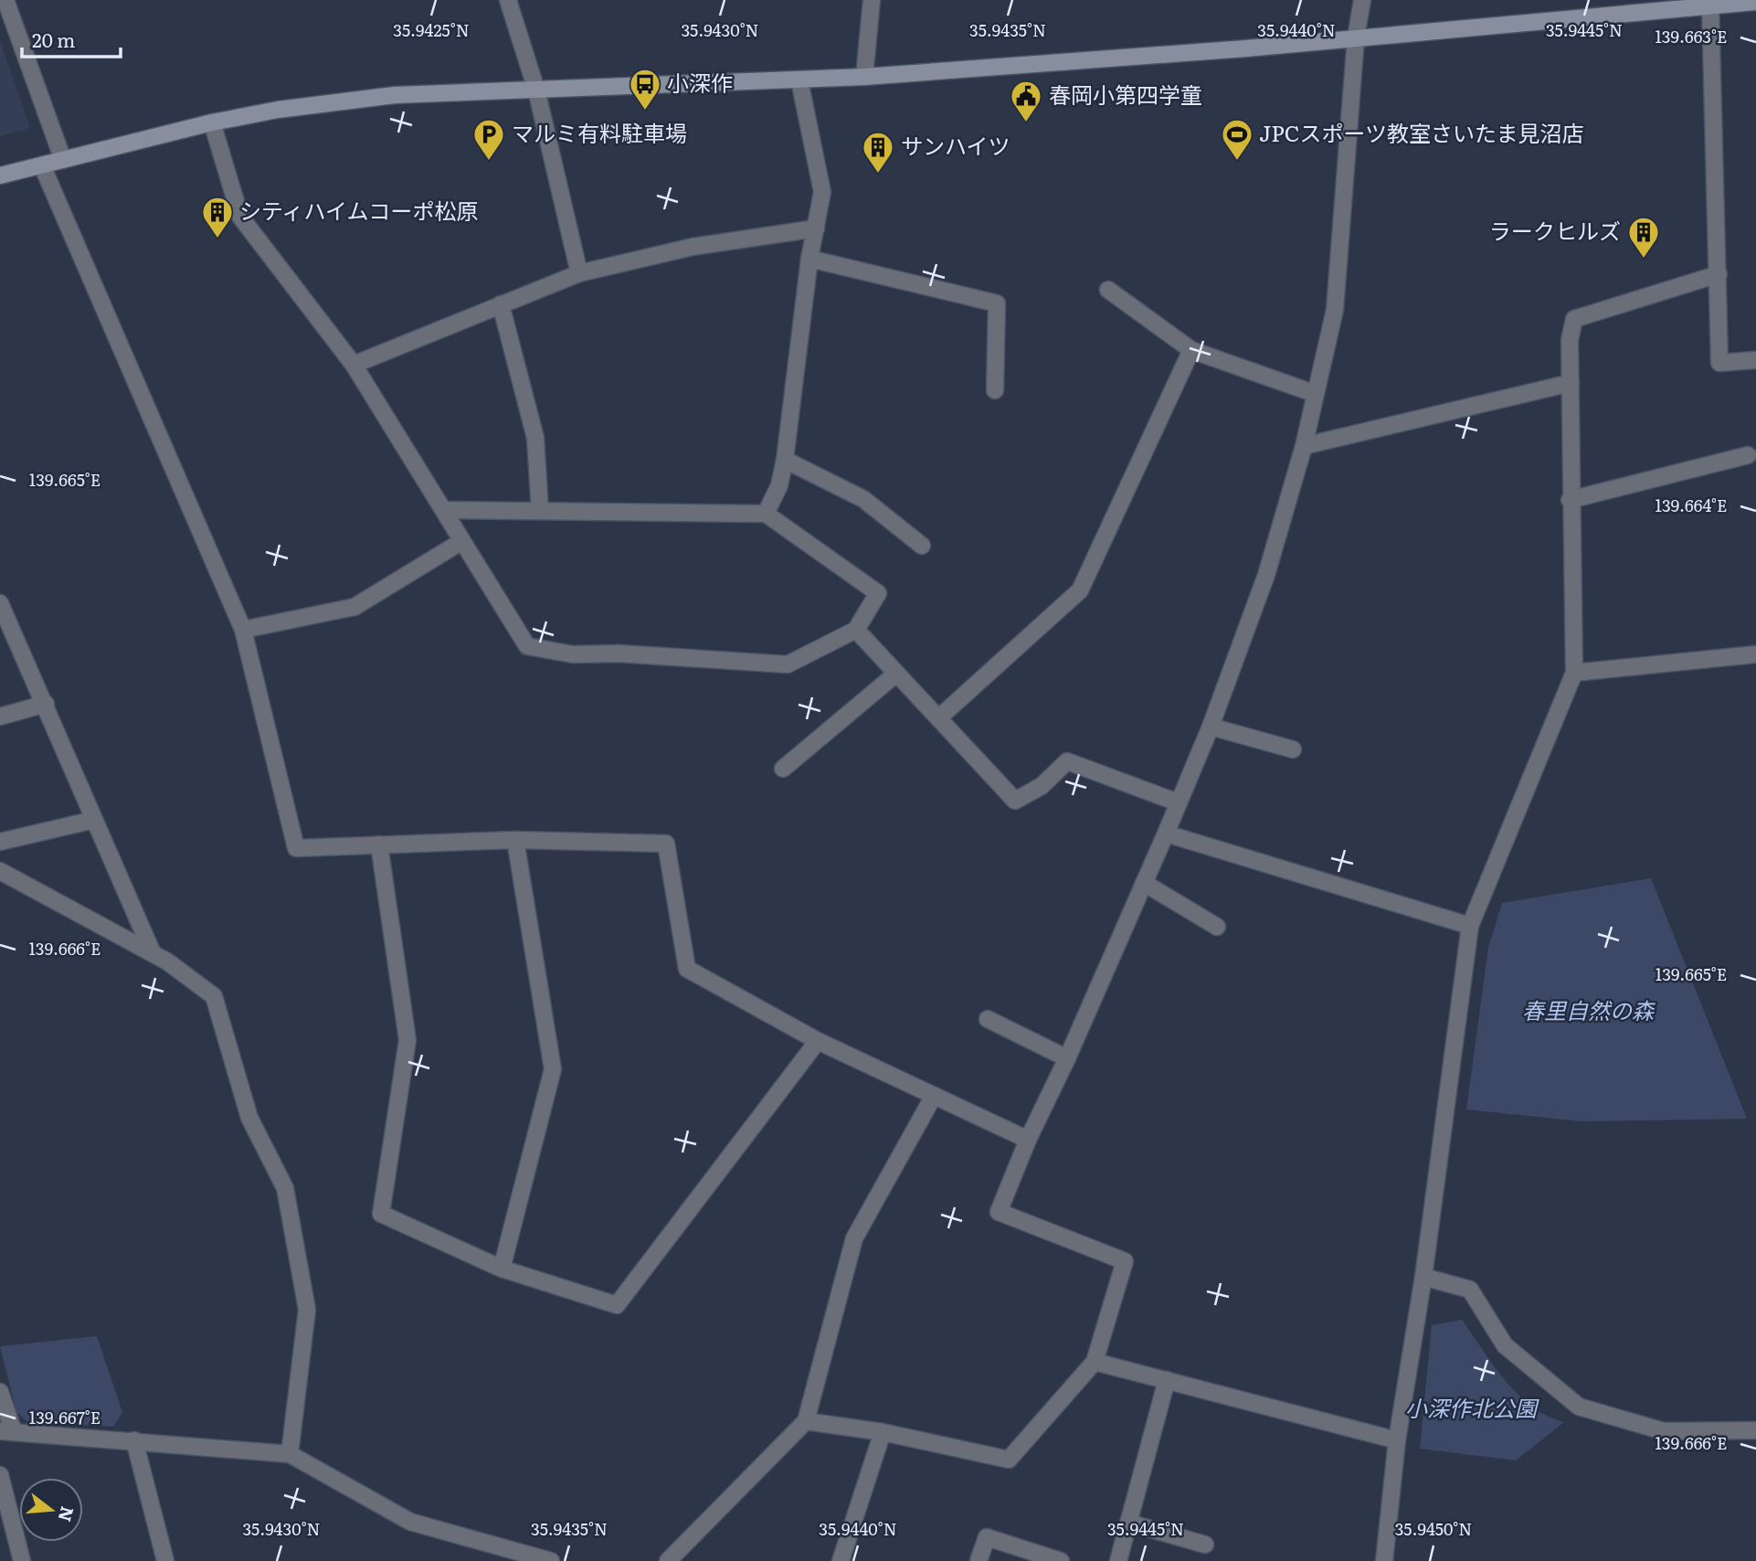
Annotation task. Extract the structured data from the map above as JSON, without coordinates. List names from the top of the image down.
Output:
{
  "parks": ["春里自然の森", "小深作北公園"],
  "places": {
    "bus stop": ["小深作"],
    "public building": ["春岡小第四学童"],
    "parking": ["マルミ有料駐車場"],
    "sports": ["JPCスポーツ教室さいたま見沼店"],
    "building": ["サンハイツ", "シティハイムコーポ松原", "ラークヒルズ"]
  },
  "scale_bar": "20 m",
  "north": "right",
  "coordinates": [
    "35.9425°N",
    "35.9430°N",
    "35.9435°N",
    "35.9440°N",
    "35.9445°N",
    "139.663°E",
    "139.665°E",
    "139.664°E",
    "139.666°E",
    "139.667°E",
    "35.9450°N"
  ]
}
